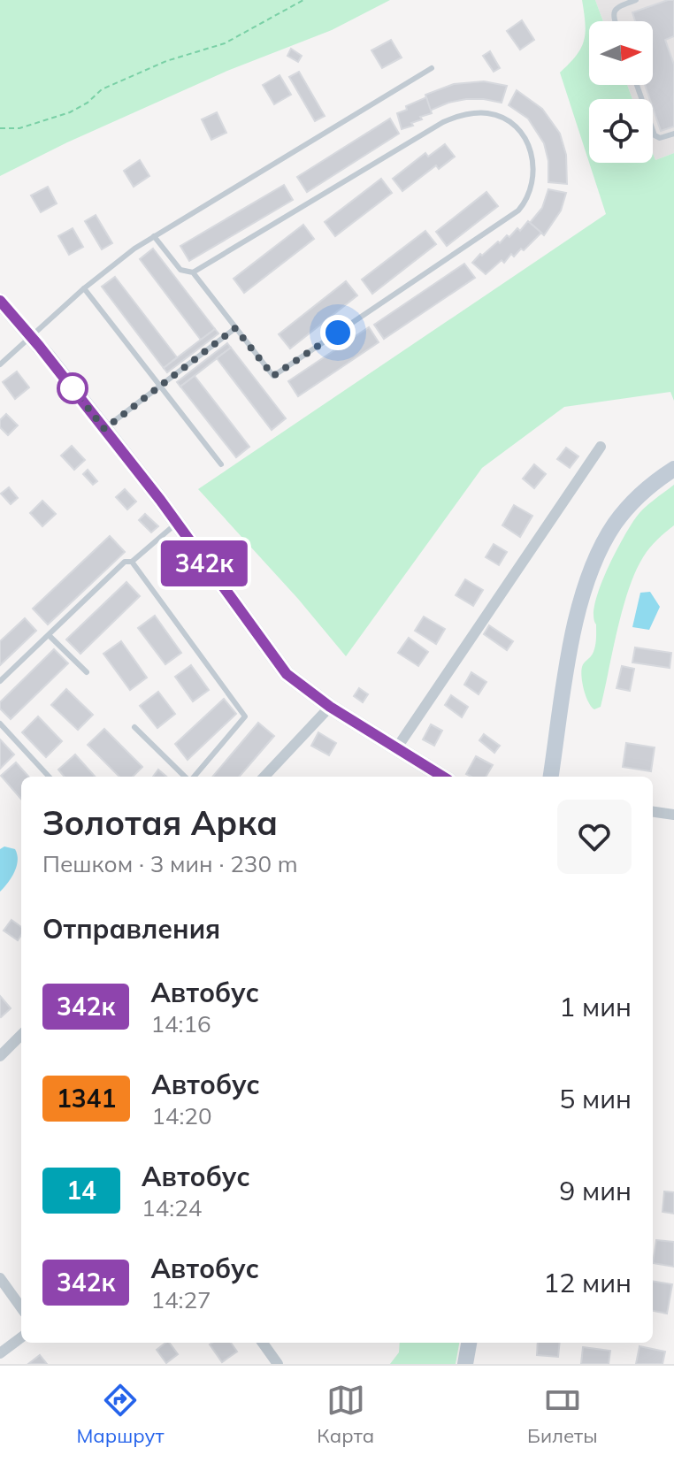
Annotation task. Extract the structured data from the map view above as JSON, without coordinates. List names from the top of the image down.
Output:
{
  "lines": ["bus line 342к"],
  "north": "right",
  "page": {
    "on_map": "342к",
    "heading": [
      ["Золотая Арка", "Пешком · 3 мин · 230 m"],
      "Отправления"
    ],
    "list": [
      {
        "mark": "342к",
        "name": "Автобус",
        "note": "14:16",
        "value": "1 мин"
      },
      {
        "mark": "1341",
        "name": "Автобус",
        "note": "14:20",
        "value": "5 мин"
      },
      {
        "mark": "14",
        "name": "Автобус",
        "note": "14:24",
        "value": "9 мин"
      },
      {
        "mark": "342к",
        "name": "Автобус",
        "note": "14:27",
        "value": "12 мин"
      }
    ],
    "tabs": ["Маршрут", "Карта", "Билеты"]
  }
}
